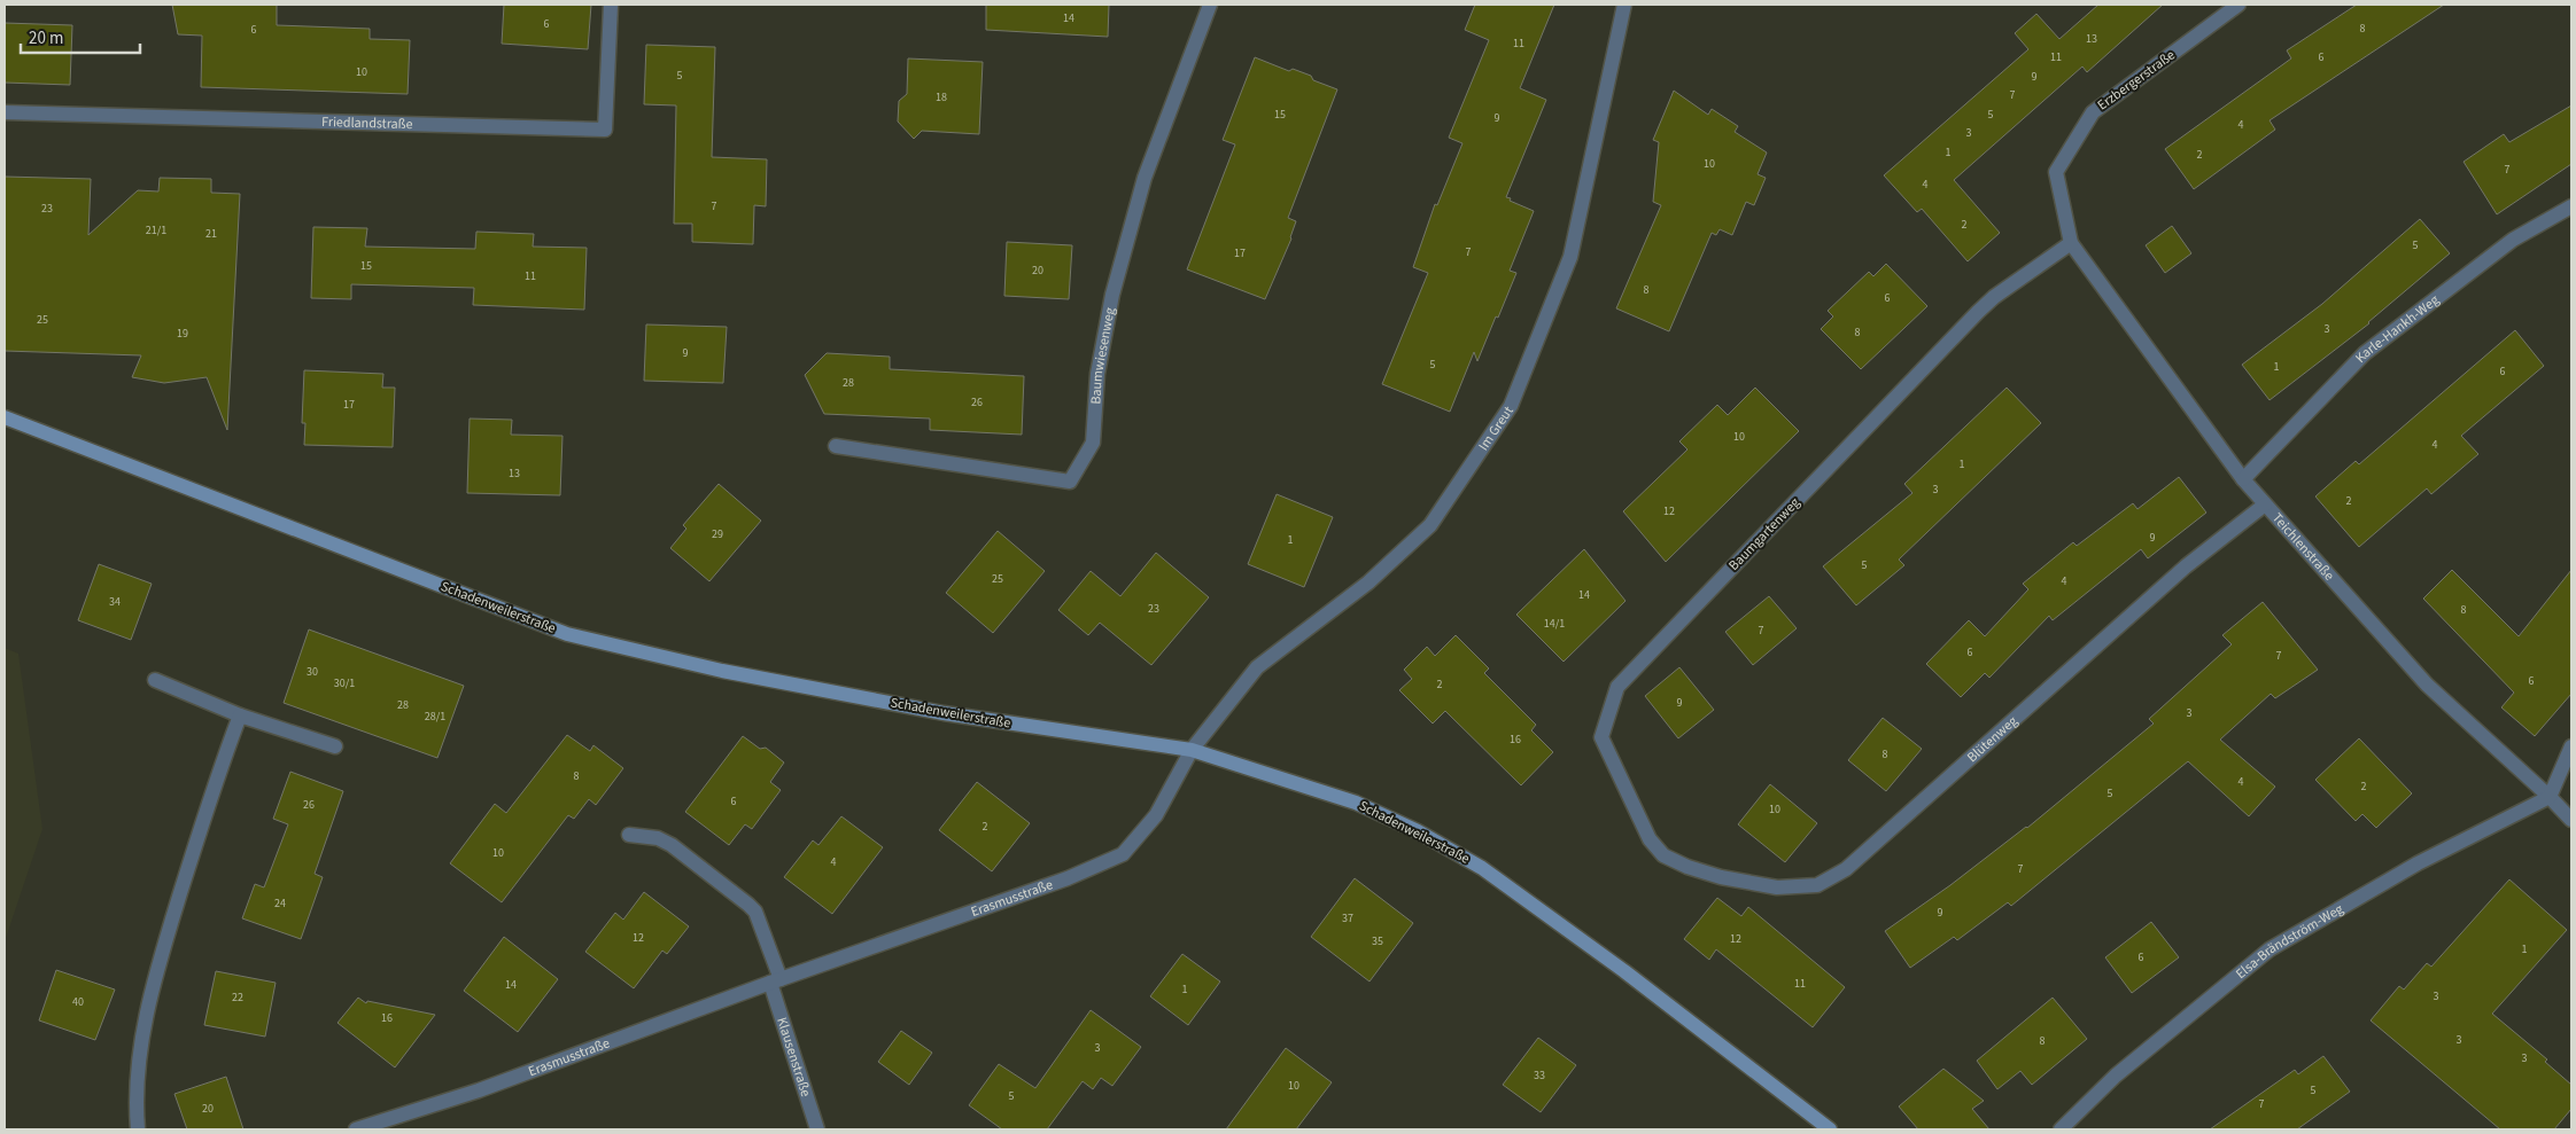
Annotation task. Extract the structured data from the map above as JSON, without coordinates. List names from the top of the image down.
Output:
{
  "streets": {
    "street": [
      "Erzbergerstraße",
      "Friedlandstraße",
      "Karle-Hankh-Weg",
      "Baumwiesenweg",
      "Im Greut",
      "Baumgartenweg",
      "Teichlenstraße",
      "Schadenweilerstraße",
      "Blütenweg",
      "Erasmusstraße",
      "Elsa-Brändström-Weg",
      "Klausenstraße"
    ]
  },
  "crossings": [
    ["Erzbergerstraße", "Baumgartenweg"],
    ["Erzbergerstraße", "Teichlenstraße"],
    ["Karle-Hankh-Weg", "Teichlenstraße"],
    ["Im Greut", "Schadenweilerstraße"],
    ["Im Greut", "Erasmusstraße"],
    ["Baumgartenweg", "Teichlenstraße"],
    ["Baumgartenweg", "Blütenweg"],
    ["Teichlenstraße", "Blütenweg"],
    ["Teichlenstraße", "Elsa-Brändström-Weg"],
    ["Schadenweilerstraße", "Erasmusstraße"],
    ["Erasmusstraße", "Klausenstraße"]
  ],
  "house_numbers": [
    "14",
    "6",
    "8",
    "6",
    "13",
    "11",
    "11",
    "6",
    "10",
    "5",
    "9",
    "7",
    "18",
    "15",
    "5",
    "9",
    "4",
    "3",
    "1",
    "2",
    "10",
    "7",
    "4",
    "7",
    "23",
    "2",
    "21/1",
    "21",
    "5",
    "7",
    "17",
    "15",
    "20",
    "11",
    "8",
    "6",
    "25",
    "3",
    "8",
    "19",
    "9",
    "5",
    "1",
    "6",
    "28",
    "26",
    "17",
    "10",
    "4",
    "1",
    "13",
    "3",
    "2",
    "12",
    "29",
    "9",
    "1",
    "5",
    "25",
    "4",
    "14",
    "34",
    "23",
    "8",
    "14/1",
    "7",
    "6",
    "7",
    "30",
    "6",
    "30/1",
    "2",
    "9",
    "28",
    "3",
    "28/1",
    "16",
    "8",
    "8",
    "4",
    "2",
    "5",
    "6",
    "26",
    "10",
    "2",
    "10",
    "4",
    "7",
    "24",
    "9",
    "37",
    "12",
    "12",
    "35",
    "1",
    "6",
    "11",
    "14",
    "1",
    "3",
    "22",
    "40",
    "16",
    "3",
    "8",
    "3",
    "3",
    "33",
    "10",
    "5",
    "5",
    "7",
    "20"
  ],
  "scale_bar": "20 m"
}
